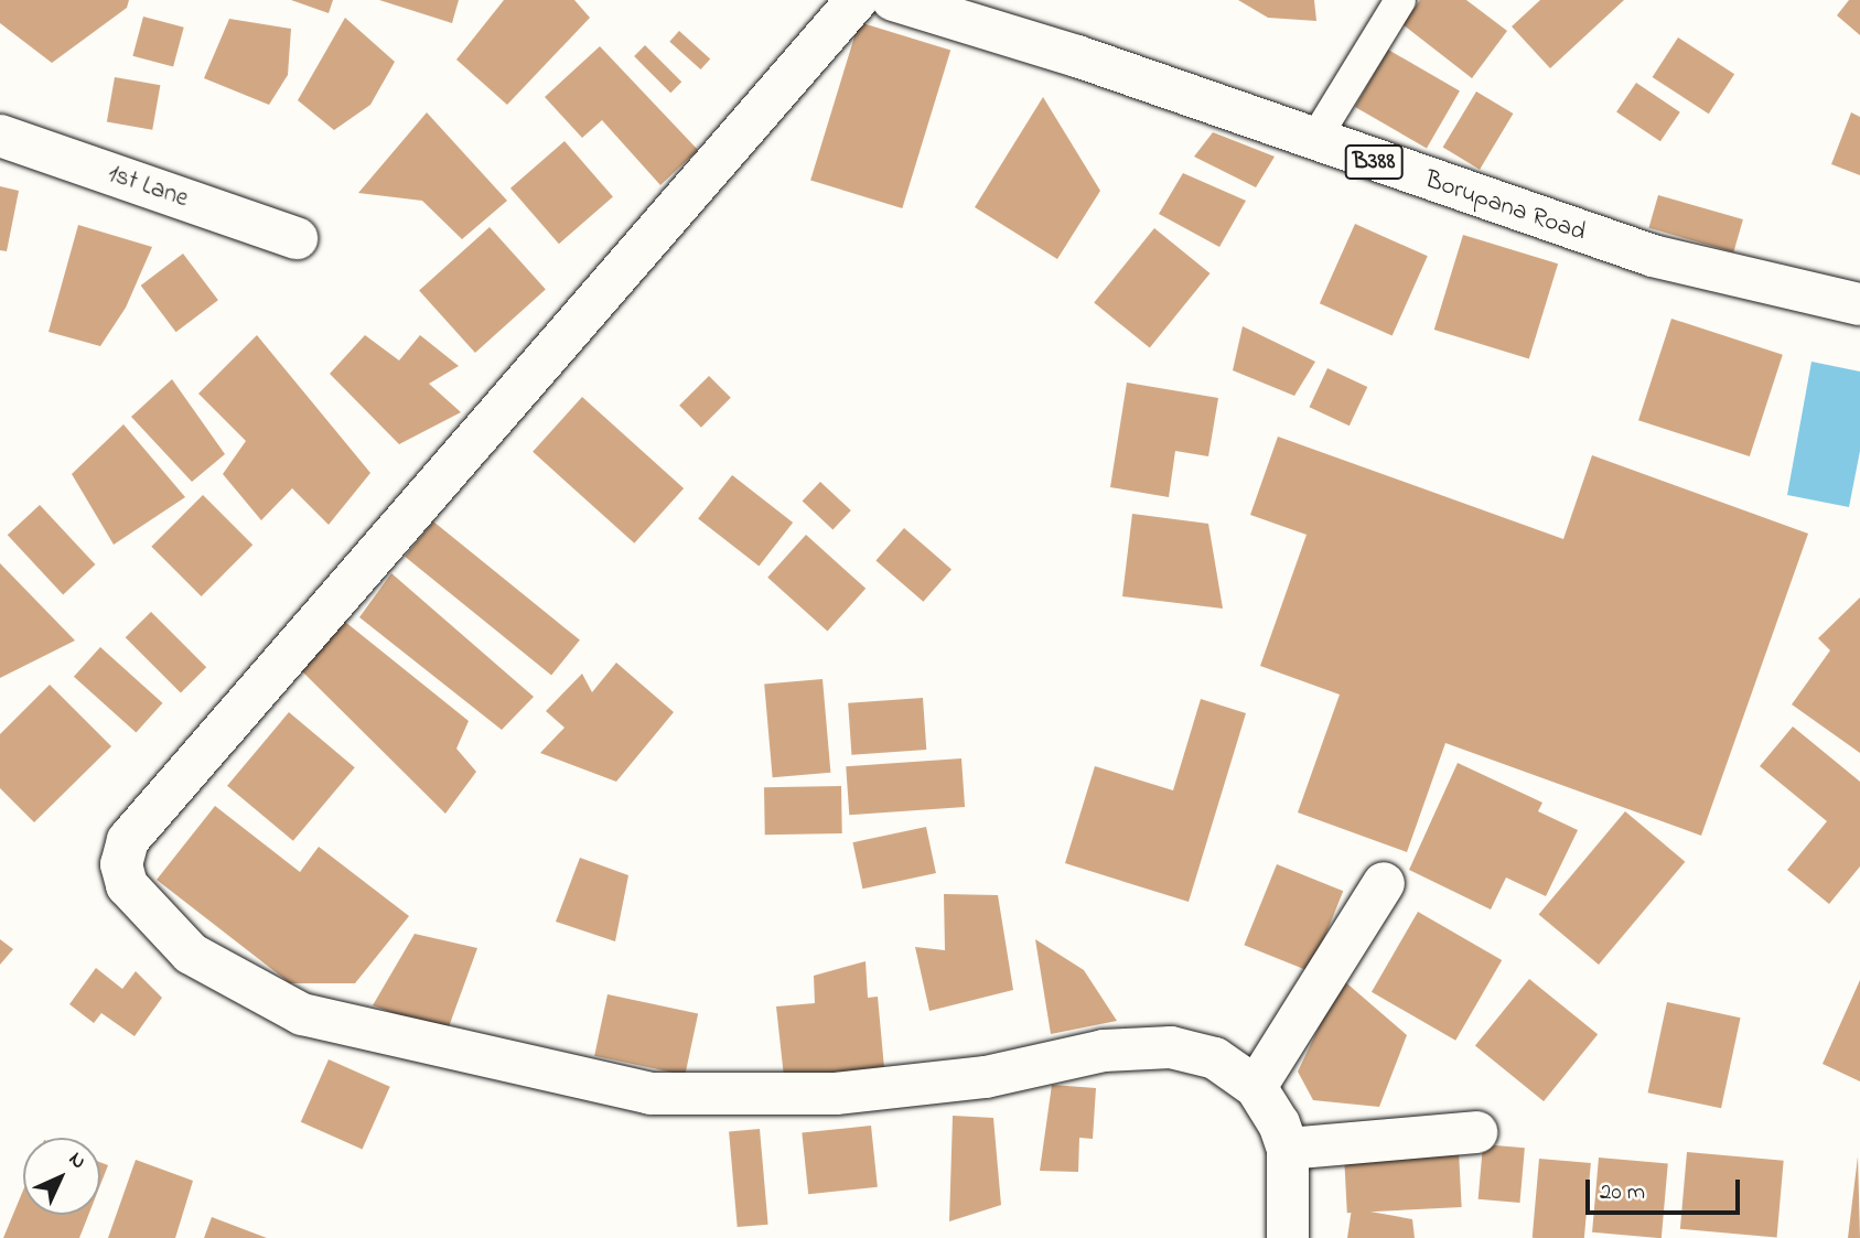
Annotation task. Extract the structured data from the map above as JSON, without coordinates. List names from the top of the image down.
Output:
{
  "streets": {
    "street": ["B388", "1st Lane", "Borupana Road"]
  },
  "scale_bar": "20 m",
  "north": "top right"
}
